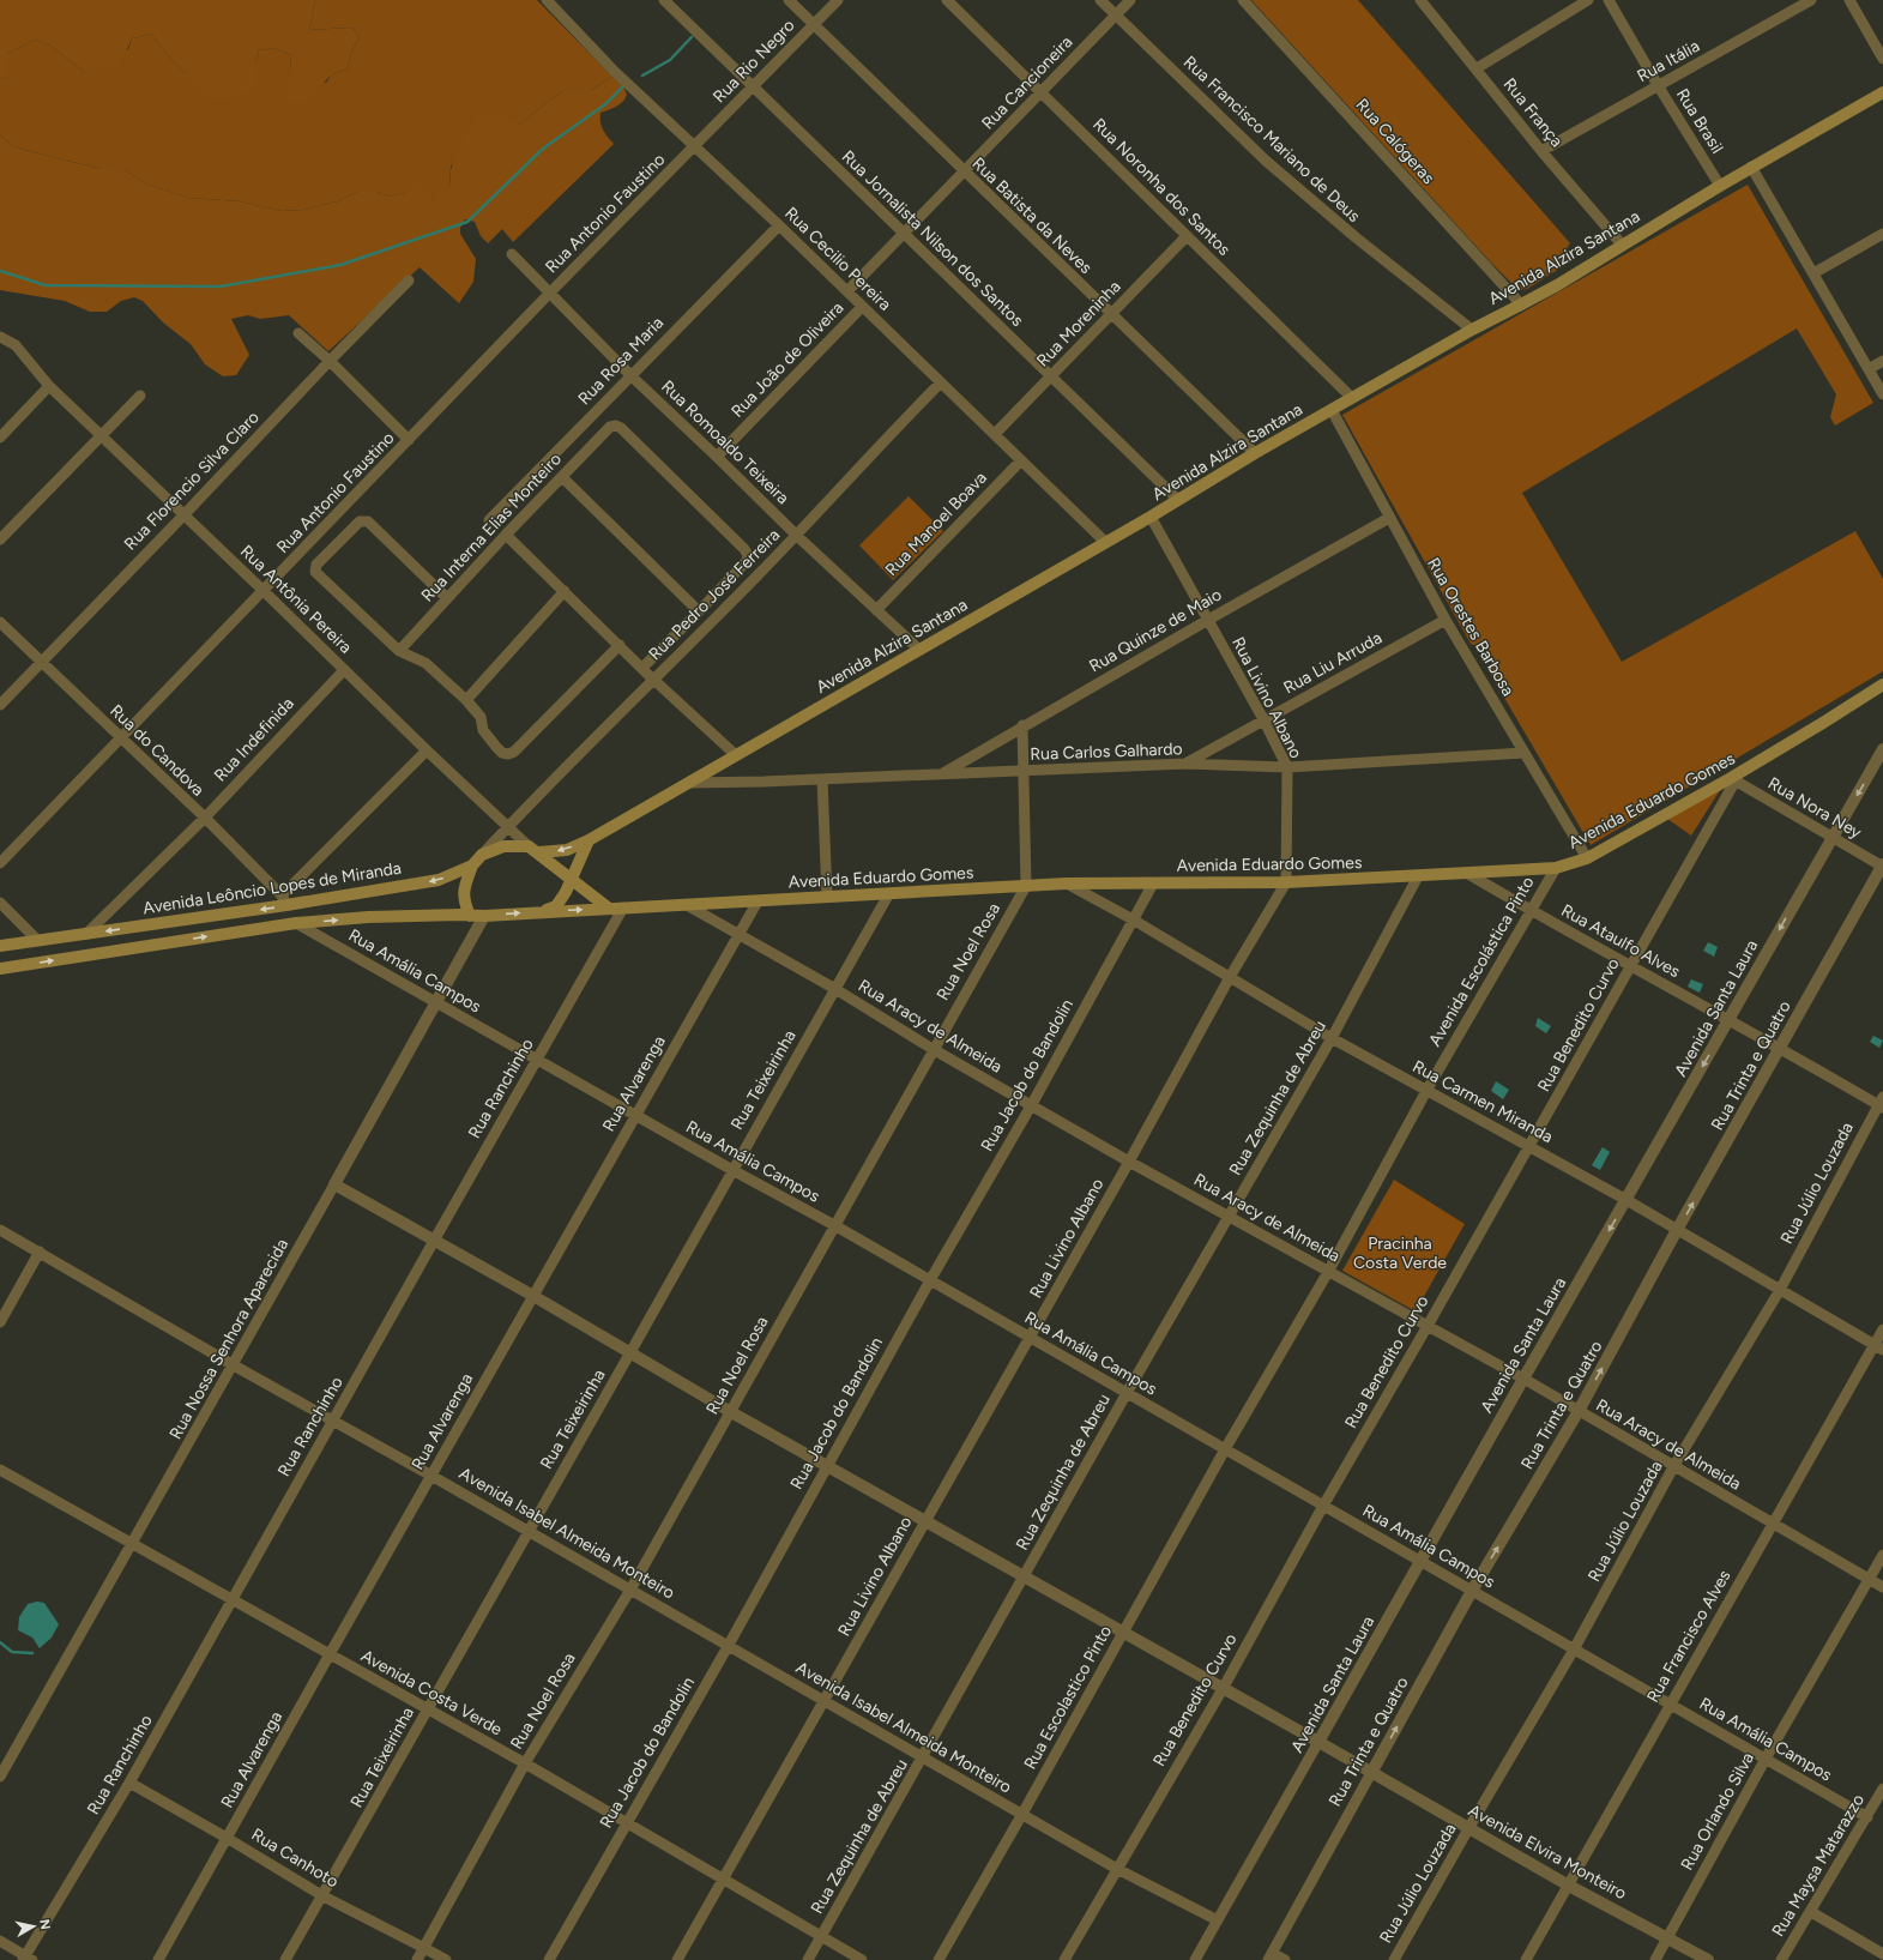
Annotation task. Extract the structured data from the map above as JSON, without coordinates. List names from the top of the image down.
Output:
{
  "streets": {
    "main road": ["Avenida Alzira Santana", "Avenida Eduardo Gomes", "Avenida Leôncio Lopes de Miranda"],
    "street": [
      "Rua Rio Negro",
      "Rua Itália",
      "Rua Cancioneira",
      "Rua França",
      "Rua Brasil",
      "Rua Francisco Mariano de Deus",
      "Rua Calógeras",
      "Rua Noronha dos Santos",
      "Rua Antonio Faustino",
      "Rua Batista da Neves",
      "Rua Jornalista Nilson dos Santos",
      "Rua Cecilio Pereira",
      "Rua Moreninha",
      "Rua João de Oliveira",
      "Rua Rosa Maria",
      "Rua Romoaldo Teixeira",
      "Rua Florencio Silva Claro",
      "Rua Manoel Boava",
      "Rua Interna Elias Monteiro",
      "Rua Pedro José Ferreira",
      "Rua Antônia Pereira",
      "Rua Orestes Barbosa",
      "Rua Quinze de Maio",
      "Rua Liu Arruda",
      "Rua Livino Albano",
      "Rua Indefinida",
      "Rua do Candova",
      "Rua Carlos Galhardo",
      "Rua Nora Ney",
      "Rua Ataulfo Alves",
      "Rua Noel Rosa",
      "Avenida Escolástica Pinto",
      "Rua Amália Campos",
      "Avenida Santa Laura",
      "Rua Benedito Curvo",
      "Rua Aracy de Almeida",
      "Rua Trinta e Quatro",
      "Rua Jacob do Bandolin",
      "Rua Teixeirinha",
      "Rua Alvarenga",
      "Rua Ranchinho",
      "Rua Zequinha de Abreu",
      "Rua Carmen Miranda",
      "Rua Júlio Louzada",
      "Rua Nossa Senhora Aparecida",
      "Avenida Isabel Almeida Monteiro",
      "Rua Francisco Alves",
      "Avenida Costa Verde",
      "Rua Escolastico Pinto",
      "Rua Orlando Silva",
      "Avenida Elvira Monteiro",
      "Rua Canhoto",
      "Rua Maysa Matarazzo"
    ]
  },
  "crossings": [
    ["Rua Rio Negro", "Rua Antonio Faustino"],
    ["Rua Rio Negro", "Rua Batista da Neves"],
    ["Rua Rio Negro", "Rua Jornalista Nilson dos Santos"],
    ["Rua Rio Negro", "Rua Cecilio Pereira"],
    ["Rua Itália", "Rua França"],
    ["Rua Itália", "Rua Brasil"],
    ["Rua Cancioneira", "Rua Francisco Mariano de Deus"],
    ["Rua Cancioneira", "Rua Noronha dos Santos"],
    ["Rua Cancioneira", "Rua Batista da Neves"],
    ["Rua Cancioneira", "Rua Jornalista Nilson dos Santos"],
    ["Rua Cancioneira", "Rua Cecilio Pereira"],
    ["Rua França", "Avenida Alzira Santana"],
    ["Rua Brasil", "Avenida Alzira Santana"],
    ["Rua Francisco Mariano de Deus", "Avenida Alzira Santana"],
    ["Rua Calógeras", "Avenida Alzira Santana"],
    ["Rua Noronha dos Santos", "Avenida Alzira Santana"],
    ["Rua Noronha dos Santos", "Rua Moreninha"],
    ["Rua Antonio Faustino", "Rua Cecilio Pereira"],
    ["Rua Antonio Faustino", "Rua Romoaldo Teixeira"],
    ["Rua Antonio Faustino", "Rua Antônia Pereira"],
    ["Rua Antonio Faustino", "Rua do Candova"],
    ["Rua Batista da Neves", "Avenida Alzira Santana"],
    ["Rua Batista da Neves", "Rua Moreninha"],
    ["Rua Jornalista Nilson dos Santos", "Avenida Alzira Santana"],
    ["Rua Jornalista Nilson dos Santos", "Rua Moreninha"],
    ["Avenida Alzira Santana", "Rua Cecilio Pereira"],
    ["Avenida Alzira Santana", "Rua Romoaldo Teixeira"],
    ["Avenida Alzira Santana", "Rua Orestes Barbosa"],
    ["Avenida Alzira Santana", "Rua Livino Albano"],
    ["Avenida Alzira Santana", "Rua Carlos Galhardo"],
    ["Rua Cecilio Pereira", "Rua Moreninha"],
    ["Rua Cecilio Pereira", "Rua João de Oliveira"],
    ["Rua Cecilio Pereira", "Rua Rosa Maria"],
    ["Rua Cecilio Pereira", "Rua Manoel Boava"],
    ["Rua Cecilio Pereira", "Rua Pedro José Ferreira"],
    ["Rua João de Oliveira", "Rua Romoaldo Teixeira"],
    ["Rua Rosa Maria", "Rua Romoaldo Teixeira"],
    ["Rua Romoaldo Teixeira", "Rua Manoel Boava"],
    ["Rua Romoaldo Teixeira", "Rua Pedro José Ferreira"],
    ["Rua Florencio Silva Claro", "Rua Antônia Pereira"],
    ["Rua Florencio Silva Claro", "Rua do Candova"],
    ["Rua Pedro José Ferreira", "Rua Antônia Pereira"],
    ["Rua Pedro José Ferreira", "Avenida Eduardo Gomes"],
    ["Rua Pedro José Ferreira", "Avenida Leôncio Lopes de Miranda"],
    ["Rua Pedro José Ferreira", "Rua Nossa Senhora Aparecida"],
    ["Rua Antônia Pereira", "Rua Indefinida"],
    ["Rua Antônia Pereira", "Avenida Eduardo Gomes"],
    ["Rua Antônia Pereira", "Avenida Leôncio Lopes de Miranda"],
    ["Rua Antônia Pereira", "Rua Nossa Senhora Aparecida"],
    ["Rua Orestes Barbosa", "Rua Quinze de Maio"],
    ["Rua Orestes Barbosa", "Rua Liu Arruda"],
    ["Rua Orestes Barbosa", "Rua Carlos Galhardo"],
    ["Rua Orestes Barbosa", "Avenida Eduardo Gomes"],
    ["Rua Quinze de Maio", "Rua Livino Albano"],
    ["Rua Quinze de Maio", "Rua Carlos Galhardo"],
    ["Rua Liu Arruda", "Rua Livino Albano"],
    ["Rua Liu Arruda", "Rua Carlos Galhardo"],
    ["Rua Livino Albano", "Rua Carlos Galhardo"],
    ["Rua Livino Albano", "Avenida Eduardo Gomes"],
    ["Rua Livino Albano", "Rua Amália Campos"],
    ["Rua Livino Albano", "Rua Aracy de Almeida"],
    ["Rua Livino Albano", "Rua Carmen Miranda"],
    ["Rua Livino Albano", "Avenida Isabel Almeida Monteiro"],
    ["Rua Livino Albano", "Avenida Costa Verde"],
    ["Rua Indefinida", "Rua do Candova"],
    ["Rua Indefinida", "Avenida Leôncio Lopes de Miranda"],
    ["Rua do Candova", "Avenida Leôncio Lopes de Miranda"],
    ["Avenida Eduardo Gomes", "Rua Nora Ney"],
    ["Avenida Eduardo Gomes", "Avenida Leôncio Lopes de Miranda"],
    ["Avenida Eduardo Gomes", "Rua Ataulfo Alves"],
    ["Avenida Eduardo Gomes", "Rua Noel Rosa"],
    ["Avenida Eduardo Gomes", "Avenida Escolástica Pinto"],
    ["Avenida Eduardo Gomes", "Rua Benedito Curvo"],
    ["Avenida Eduardo Gomes", "Rua Aracy de Almeida"],
    ["Avenida Eduardo Gomes", "Rua Jacob do Bandolin"],
    ["Avenida Eduardo Gomes", "Rua Teixeirinha"],
    ["Avenida Eduardo Gomes", "Rua Alvarenga"],
    ["Avenida Eduardo Gomes", "Rua Ranchinho"],
    ["Avenida Eduardo Gomes", "Rua Zequinha de Abreu"],
    ["Avenida Eduardo Gomes", "Rua Carmen Miranda"],
    ["Avenida Eduardo Gomes", "Rua Nossa Senhora Aparecida"],
    ["Rua Nora Ney", "Avenida Santa Laura"],
    ["Rua Nora Ney", "Rua Benedito Curvo"],
    ["Rua Nora Ney", "Rua Trinta e Quatro"],
    ["Avenida Leôncio Lopes de Miranda", "Rua Nossa Senhora Aparecida"],
    ["Rua Ataulfo Alves", "Avenida Escolástica Pinto"],
    ["Rua Ataulfo Alves", "Avenida Santa Laura"],
    ["Rua Ataulfo Alves", "Rua Benedito Curvo"],
    ["Rua Ataulfo Alves", "Rua Trinta e Quatro"],
    ["Rua Ataulfo Alves", "Rua Júlio Louzada"],
    ["Rua Noel Rosa", "Rua Amália Campos"],
    ["Rua Noel Rosa", "Rua Aracy de Almeida"],
    ["Rua Noel Rosa", "Avenida Isabel Almeida Monteiro"],
    ["Rua Noel Rosa", "Avenida Costa Verde"],
    ["Rua Noel Rosa", "Rua Canhoto"],
    ["Avenida Escolástica Pinto", "Rua Amália Campos"],
    ["Avenida Escolástica Pinto", "Rua Aracy de Almeida"],
    ["Avenida Escolástica Pinto", "Rua Carmen Miranda"],
    ["Avenida Escolástica Pinto", "Rua Escolastico Pinto"],
    ["Rua Amália Campos", "Avenida Santa Laura"],
    ["Rua Amália Campos", "Rua Benedito Curvo"],
    ["Rua Amália Campos", "Rua Trinta e Quatro"],
    ["Rua Amália Campos", "Rua Jacob do Bandolin"],
    ["Rua Amália Campos", "Rua Teixeirinha"],
    ["Rua Amália Campos", "Rua Alvarenga"],
    ["Rua Amália Campos", "Rua Ranchinho"],
    ["Rua Amália Campos", "Rua Zequinha de Abreu"],
    ["Rua Amália Campos", "Rua Júlio Louzada"],
    ["Rua Amália Campos", "Rua Nossa Senhora Aparecida"],
    ["Rua Amália Campos", "Rua Francisco Alves"],
    ["Rua Amália Campos", "Rua Escolastico Pinto"],
    ["Rua Amália Campos", "Rua Orlando Silva"],
    ["Rua Amália Campos", "Rua Maysa Matarazzo"],
    ["Avenida Santa Laura", "Rua Aracy de Almeida"],
    ["Avenida Santa Laura", "Rua Carmen Miranda"],
    ["Avenida Santa Laura", "Avenida Isabel Almeida Monteiro"],
    ["Rua Benedito Curvo", "Rua Aracy de Almeida"],
    ["Rua Benedito Curvo", "Rua Carmen Miranda"],
    ["Rua Benedito Curvo", "Avenida Isabel Almeida Monteiro"],
    ["Rua Aracy de Almeida", "Rua Trinta e Quatro"],
    ["Rua Aracy de Almeida", "Rua Jacob do Bandolin"],
    ["Rua Aracy de Almeida", "Rua Teixeirinha"],
    ["Rua Aracy de Almeida", "Rua Alvarenga"],
    ["Rua Aracy de Almeida", "Rua Zequinha de Abreu"],
    ["Rua Aracy de Almeida", "Rua Júlio Louzada"],
    ["Rua Aracy de Almeida", "Rua Francisco Alves"],
    ["Rua Aracy de Almeida", "Rua Orlando Silva"],
    ["Rua Trinta e Quatro", "Rua Carmen Miranda"],
    ["Rua Trinta e Quatro", "Avenida Elvira Monteiro"],
    ["Rua Jacob do Bandolin", "Rua Carmen Miranda"],
    ["Rua Jacob do Bandolin", "Avenida Isabel Almeida Monteiro"],
    ["Rua Jacob do Bandolin", "Avenida Costa Verde"],
    ["Rua Teixeirinha", "Avenida Isabel Almeida Monteiro"],
    ["Rua Teixeirinha", "Avenida Costa Verde"],
    ["Rua Teixeirinha", "Rua Canhoto"],
    ["Rua Alvarenga", "Avenida Isabel Almeida Monteiro"],
    ["Rua Alvarenga", "Avenida Costa Verde"],
    ["Rua Alvarenga", "Rua Canhoto"],
    ["Rua Ranchinho", "Avenida Isabel Almeida Monteiro"],
    ["Rua Ranchinho", "Avenida Costa Verde"],
    ["Rua Ranchinho", "Rua Canhoto"],
    ["Rua Zequinha de Abreu", "Rua Carmen Miranda"],
    ["Rua Zequinha de Abreu", "Avenida Isabel Almeida Monteiro"],
    ["Rua Zequinha de Abreu", "Avenida Costa Verde"],
    ["Rua Carmen Miranda", "Rua Júlio Louzada"],
    ["Rua Carmen Miranda", "Rua Francisco Alves"],
    ["Rua Júlio Louzada", "Avenida Elvira Monteiro"],
    ["Rua Nossa Senhora Aparecida", "Avenida Isabel Almeida Monteiro"],
    ["Rua Nossa Senhora Aparecida", "Avenida Costa Verde"],
    ["Avenida Isabel Almeida Monteiro", "Rua Escolastico Pinto"],
    ["Rua Francisco Alves", "Avenida Elvira Monteiro"],
    ["Rua Orlando Silva", "Avenida Elvira Monteiro"]
  ],
  "one_way": ["Avenida Santa Laura", "Rua Trinta e Quatro"],
  "parks": ["Pracinha Costa Verde"],
  "north": "right"
}
